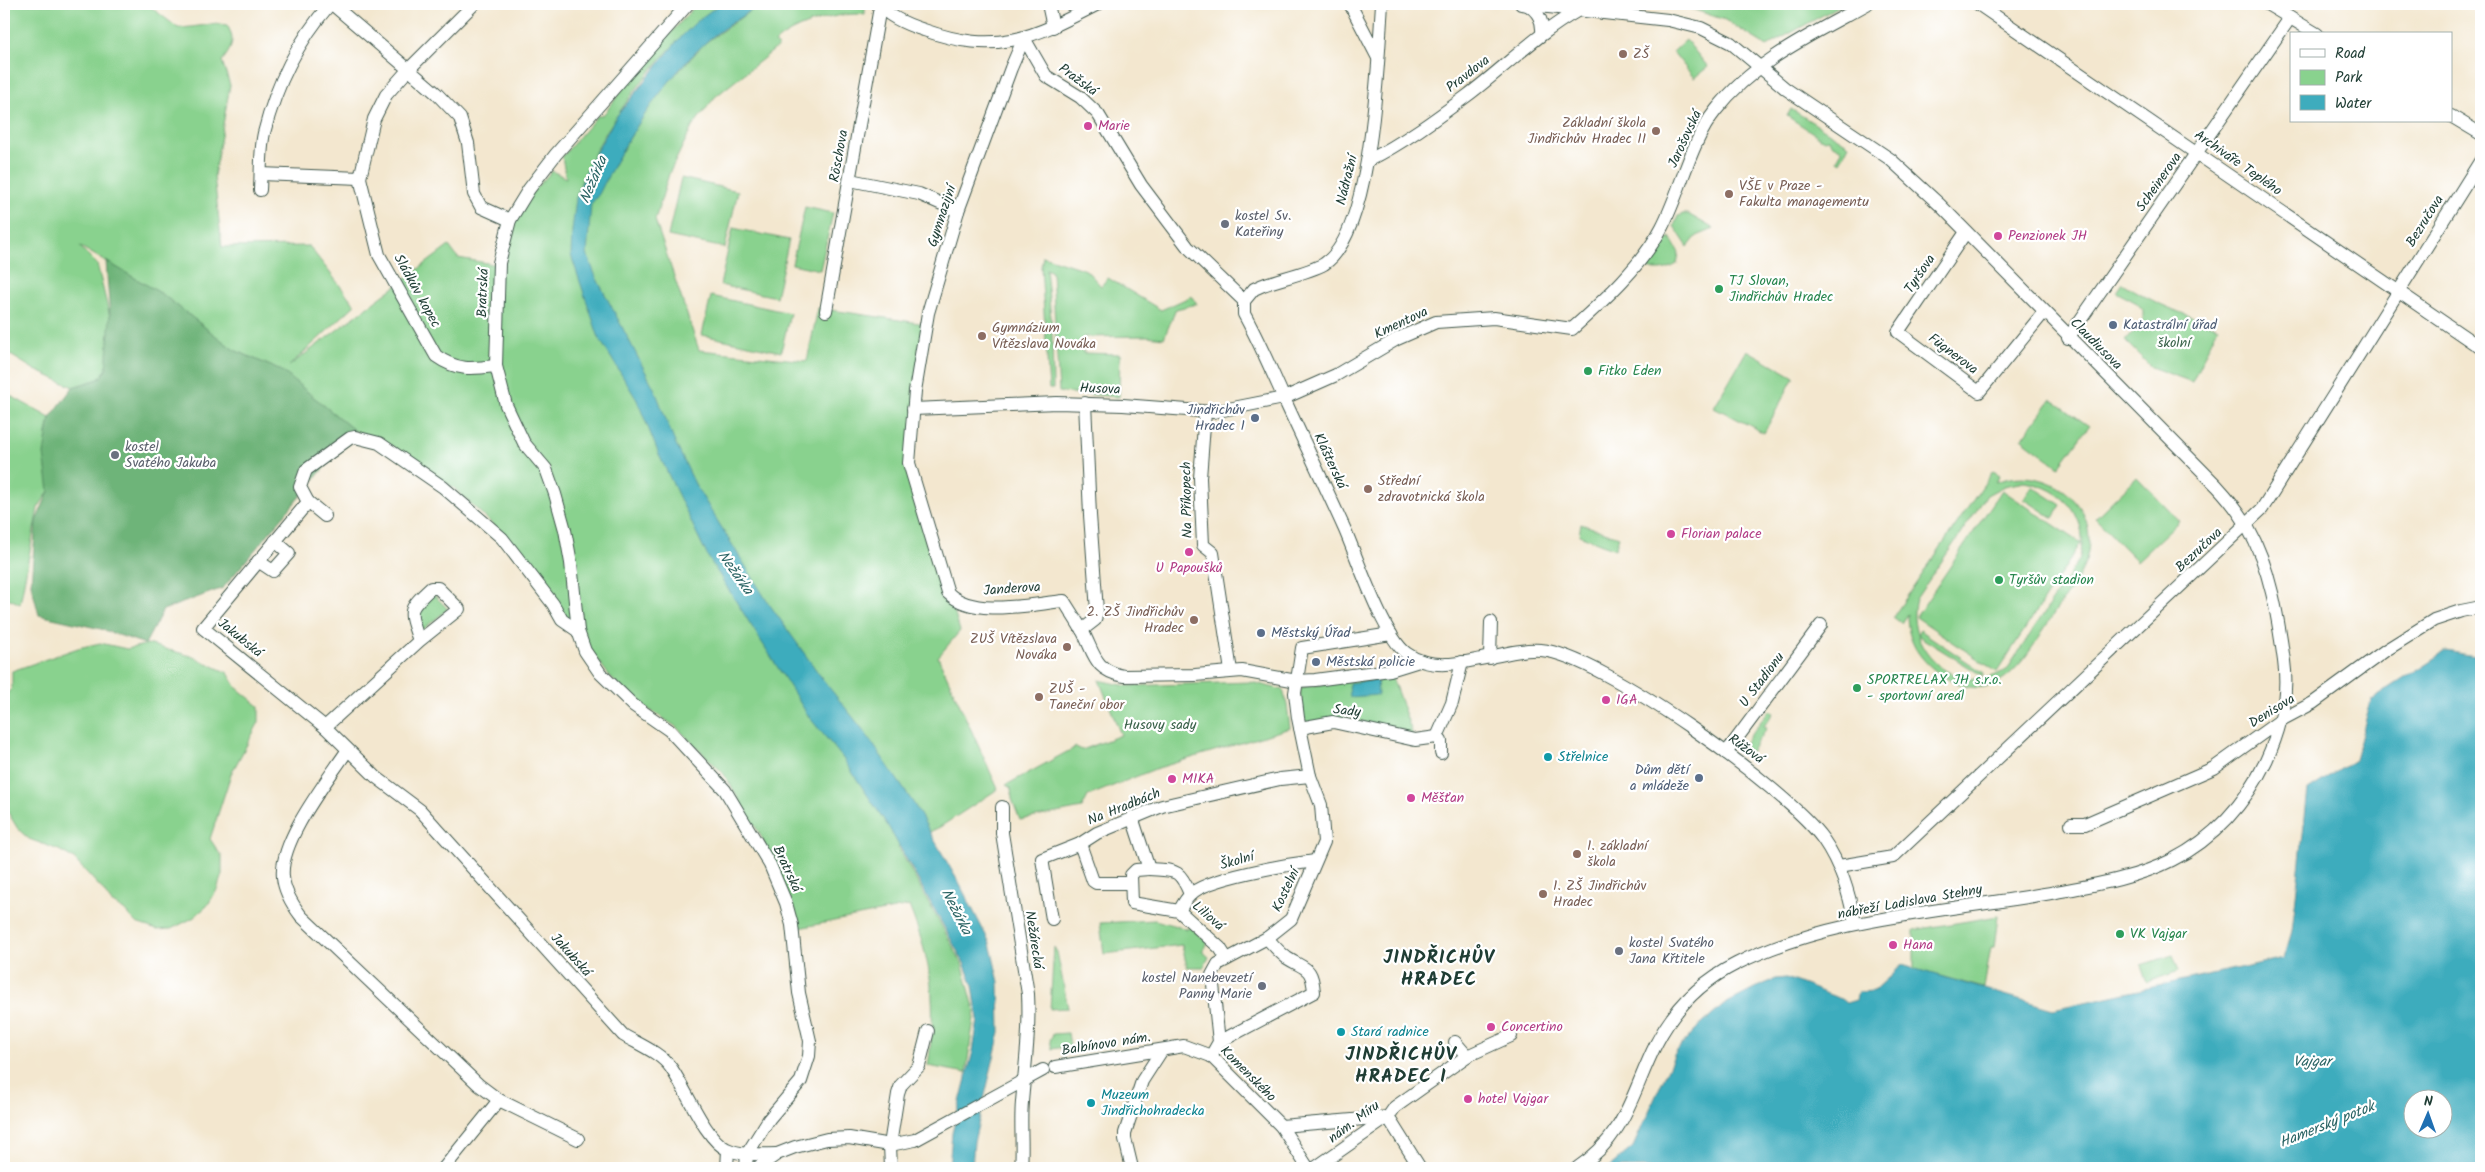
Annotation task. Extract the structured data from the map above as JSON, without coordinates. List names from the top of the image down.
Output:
{
  "streets": {
    "street": [
      "Pravdova",
      "Pražská",
      "Jarošovská",
      "Röschova",
      "Archiváře Teplého",
      "Nádražní",
      "Scheinerova",
      "Gymnazijní",
      "Bezručova",
      "Tyršova",
      "Sládkův kopec",
      "Bratrská",
      "Kmentova",
      "Claudiusova",
      "Fügnerova",
      "Husova",
      "Klášterská",
      "Na Příkopech",
      "Janderova",
      "Jakubská",
      "U Stadionu",
      "Sady",
      "Denisova",
      "Růžová",
      "Na Hradbách",
      "Školní",
      "Kostelní",
      "nábřeží Ladislava Stehny",
      "Liliová",
      "Nežárecká",
      "Balbínovo nám.",
      "Komenského",
      "nám. Míru"
    ]
  },
  "crossings": [
    ["Pravdova", "Nádražní"],
    ["Pravdova", "Claudiusova"],
    ["Pražská", "Nádražní"],
    ["Pražská", "Gymnazijní"],
    ["Pražská", "Klášterská"],
    ["Jarošovská", "Kmentova"],
    ["Jarošovská", "Claudiusova"],
    ["Archiváře Teplého", "Scheinerova"],
    ["Archiváře Teplého", "Bezručova"],
    ["Nádražní", "Klášterská"],
    ["Scheinerova", "Claudiusova"],
    ["Gymnazijní", "Husova"],
    ["Gymnazijní", "Janderova"],
    ["Bezručova", "Claudiusova"],
    ["Bezručova", "Růžová"],
    ["Tyršova", "Claudiusova"],
    ["Tyršova", "Fügnerova"],
    ["Sládkův kopec", "Bratrská"],
    ["Bratrská", "Jakubská"],
    ["Kmentova", "Husova"],
    ["Kmentova", "Klášterská"],
    ["Claudiusova", "Fügnerova"],
    ["Claudiusova", "Denisova"],
    ["Claudiusova", "nábřeží Ladislava Stehny"],
    ["Husova", "Klášterská"],
    ["Husova", "Na Příkopech"],
    ["Husova", "Janderova"],
    ["Klášterská", "Janderova"],
    ["Klášterská", "Růžová"],
    ["Na Příkopech", "Janderova"],
    ["Janderova", "Růžová"],
    ["U Stadionu", "Růžová"],
    ["Sady", "Kostelní"],
    ["Denisova", "nábřeží Ladislava Stehny"],
    ["Růžová", "nábřeží Ladislava Stehny"],
    ["Na Hradbách", "Kostelní"],
    ["Školní", "Kostelní"],
    ["Kostelní", "Liliová"],
    ["Nežárecká", "Balbínovo nám."],
    ["Balbínovo nám.", "Komenského"]
  ],
  "districts": ["JINDŘICHŮV HRADEC", "JINDŘICHŮV HRADEC I"],
  "water": ["Nežárka", "Vajgar", "Hamerský potok"],
  "parks": ["školní", "Husovy sady"],
  "places": [
    "ZŠ",
    "Marie",
    "Základní škola Jindřichův Hradec II",
    "VŠE v Praze - Fakulta managementu",
    "kostel Sv. Kateřiny",
    "Penzionek JH",
    "TJ Slovan, Jindřichův Hradec",
    "Katastrální úřad",
    "Gymnázium Vítězslava Nováka",
    "Fitko Eden",
    "Jindřichův Hradec 1",
    "kostel Svatého Jakuba",
    "Střední zdravotnická škola",
    "Florian palace",
    "U Papoušků",
    "Tyršův stadion",
    "2. ZŠ Jindřichův Hradec",
    "Městský Úřad",
    "ZUŠ Vítězslava Nováka",
    "Městská policie",
    "SPORTRELAX JH s.r.o. - sportovní areál",
    "ZUŠ - Taneční obor",
    "IGA",
    "Střelnice",
    "Dům dětí a mládeže",
    "MIKA",
    "Měšťan",
    "1. základní škola",
    "1. ZŠ Jindřichův Hradec",
    "VK Vajgar",
    "Hana",
    "kostel Svatého Jana Křtitele",
    "kostel Nanebevzetí Panny Marie",
    "Concertino",
    "Stará radnice",
    "hotel Vajgar",
    "Muzeum Jindřichohradecka"
  ],
  "legend": ["Road", "Park", "Water"],
  "north": "top"
}
